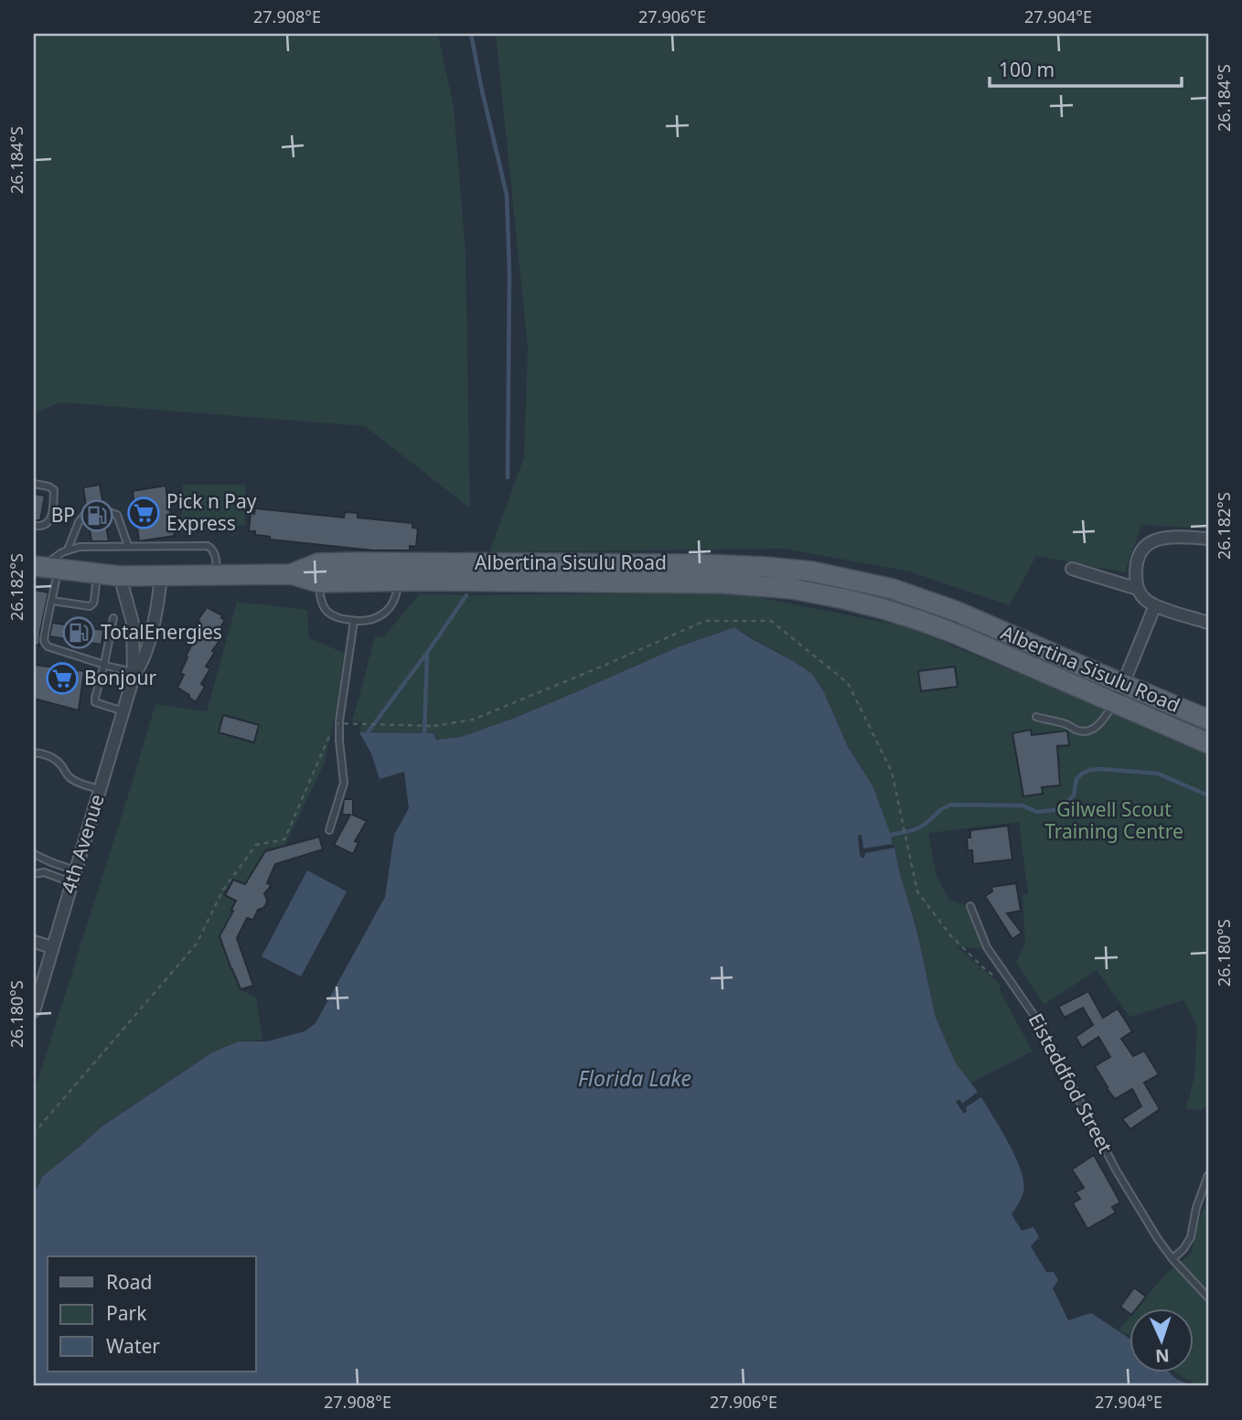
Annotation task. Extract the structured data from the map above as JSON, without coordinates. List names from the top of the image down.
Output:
{
  "streets": {
    "main road": ["Albertina Sisulu Road"],
    "street": ["4th Avenue"],
    "lane": ["Eisteddfod Street"]
  },
  "crossings": [
    ["Albertina Sisulu Road", "4th Avenue"]
  ],
  "water": ["Florida Lake"],
  "parks": ["Gilwell Scout Training Centre"],
  "places": {
    "supermarket": ["Pick n Pay Express", "Bonjour"],
    "fuel station": ["BP", "TotalEnergies"]
  },
  "legend": ["Road", "Park", "Water"],
  "scale_bar": "100 m",
  "north": "bottom",
  "coordinates": [
    "27.908°E",
    "27.906°E",
    "27.904°E",
    "26.184°S",
    "26.182°S",
    "26.180°S"
  ]
}
